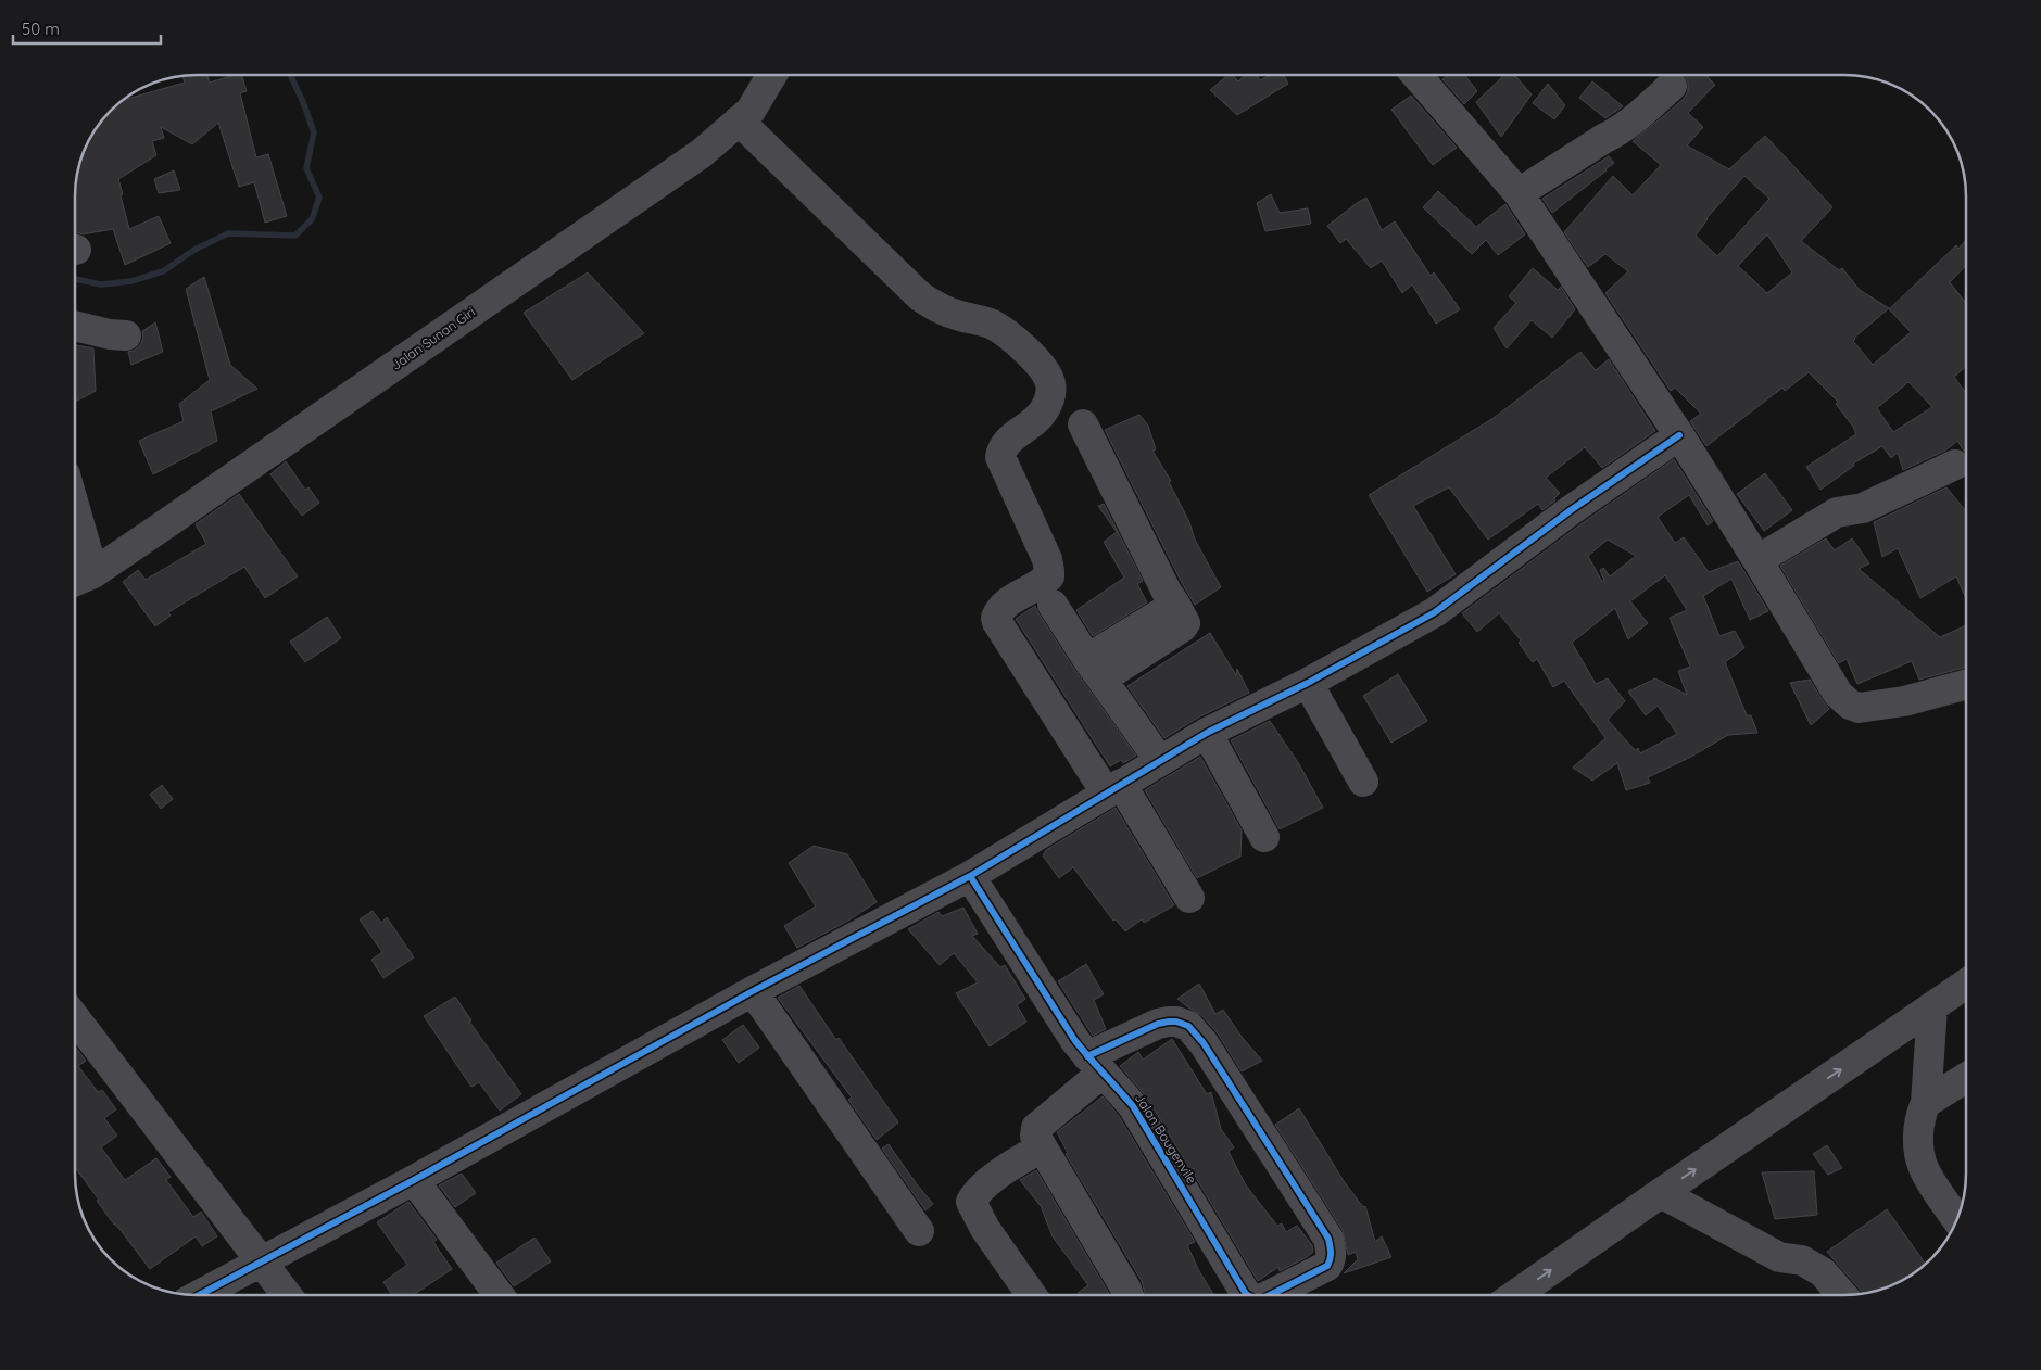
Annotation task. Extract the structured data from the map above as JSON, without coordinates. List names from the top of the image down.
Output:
{
  "streets": {
    "street": ["Jalan Sunan Giri", "Jalan Bougenvile"]
  },
  "scale_bar": "50 m"
}
